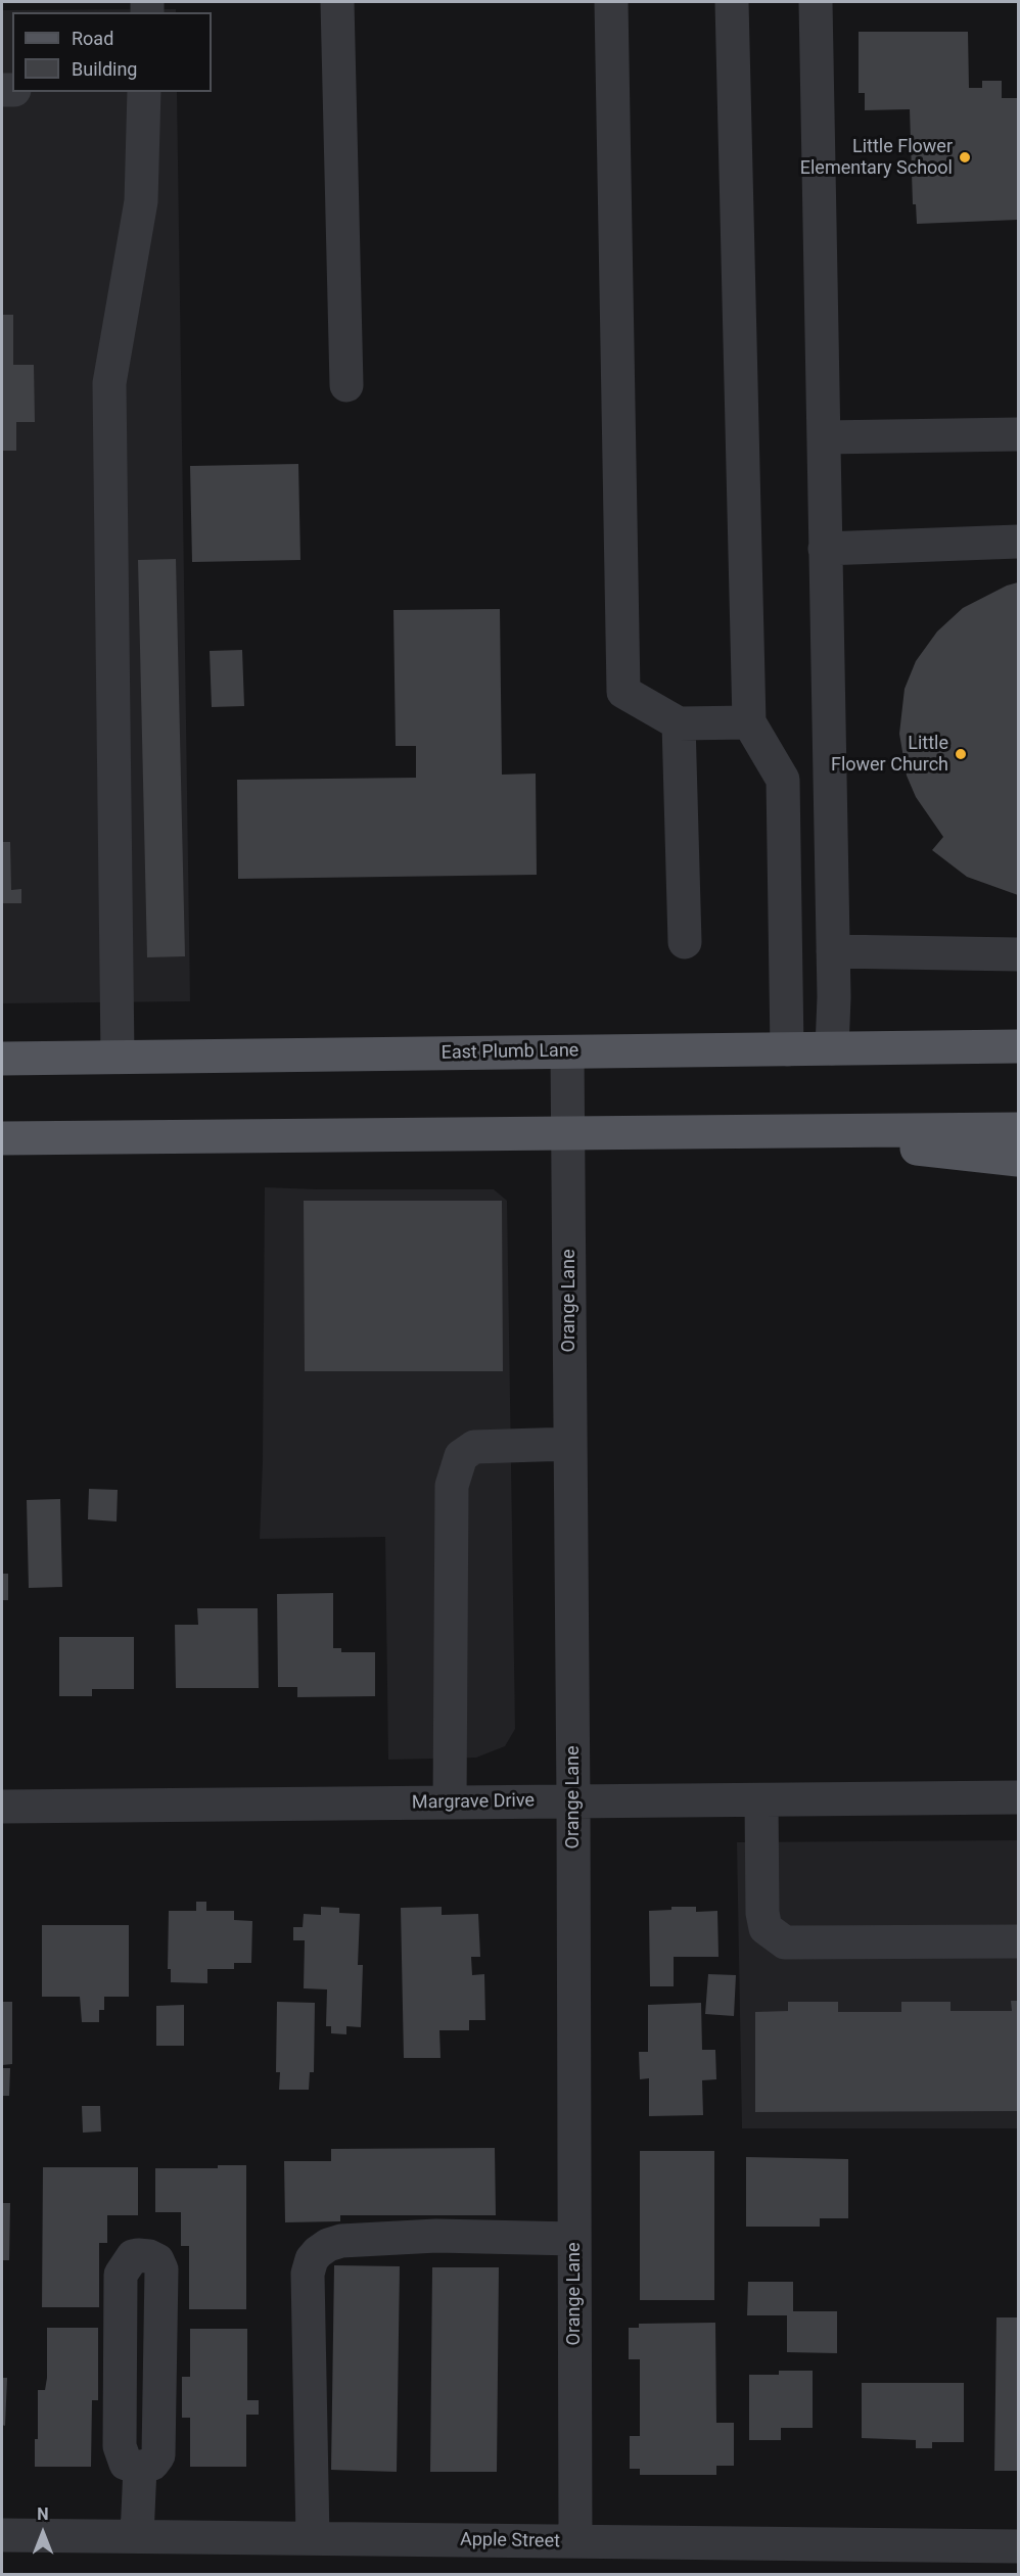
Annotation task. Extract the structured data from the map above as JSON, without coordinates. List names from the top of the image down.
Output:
{
  "streets": {
    "main road": ["East Plumb Lane"],
    "street": ["Orange Lane", "Margrave Drive", "Apple Street"]
  },
  "crossings": [
    ["East Plumb Lane", "Orange Lane"],
    ["Orange Lane", "Margrave Drive"],
    ["Orange Lane", "Apple Street"]
  ],
  "places": ["Little Flower Elementary School", "Little Flower Church"],
  "legend": ["Road", "Building"],
  "north": "top"
}
